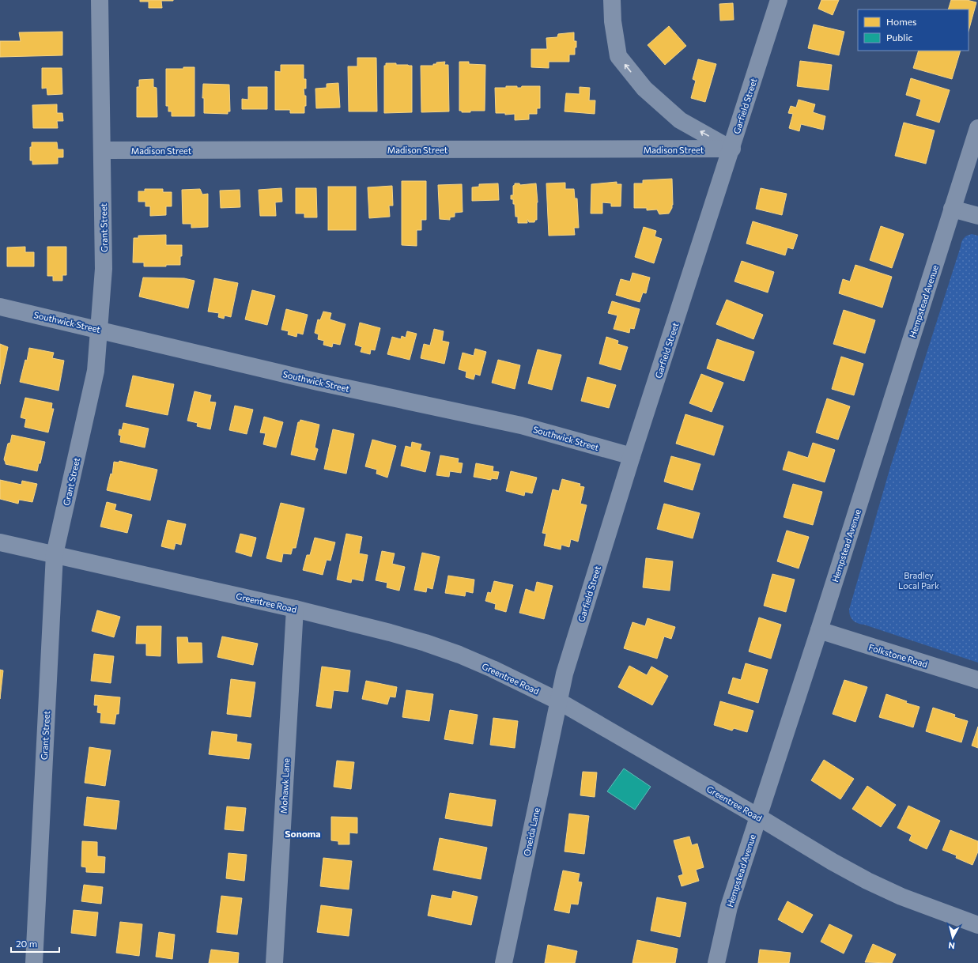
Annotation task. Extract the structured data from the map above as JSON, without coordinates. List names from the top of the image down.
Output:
{
  "streets": {
    "street": [
      "Garfield Street",
      "Madison Street",
      "Grant Street",
      "Hempstead Avenue",
      "Southwick Street",
      "Greentree Road",
      "Folkstone Road",
      "Mohawk Lane",
      "Oneida Lane"
    ]
  },
  "crossings": [
    ["Garfield Street", "Madison Street"],
    ["Garfield Street", "Southwick Street"],
    ["Garfield Street", "Greentree Road"],
    ["Garfield Street", "Oneida Lane"],
    ["Madison Street", "Grant Street"],
    ["Grant Street", "Southwick Street"],
    ["Grant Street", "Greentree Road"],
    ["Hempstead Avenue", "Greentree Road"],
    ["Hempstead Avenue", "Folkstone Road"],
    ["Greentree Road", "Mohawk Lane"],
    ["Greentree Road", "Oneida Lane"]
  ],
  "districts": ["Sonoma"],
  "parks": ["Bradley Local Park"],
  "legend": ["Homes", "Public"],
  "scale_bar": "20 m",
  "north": "bottom"
}
